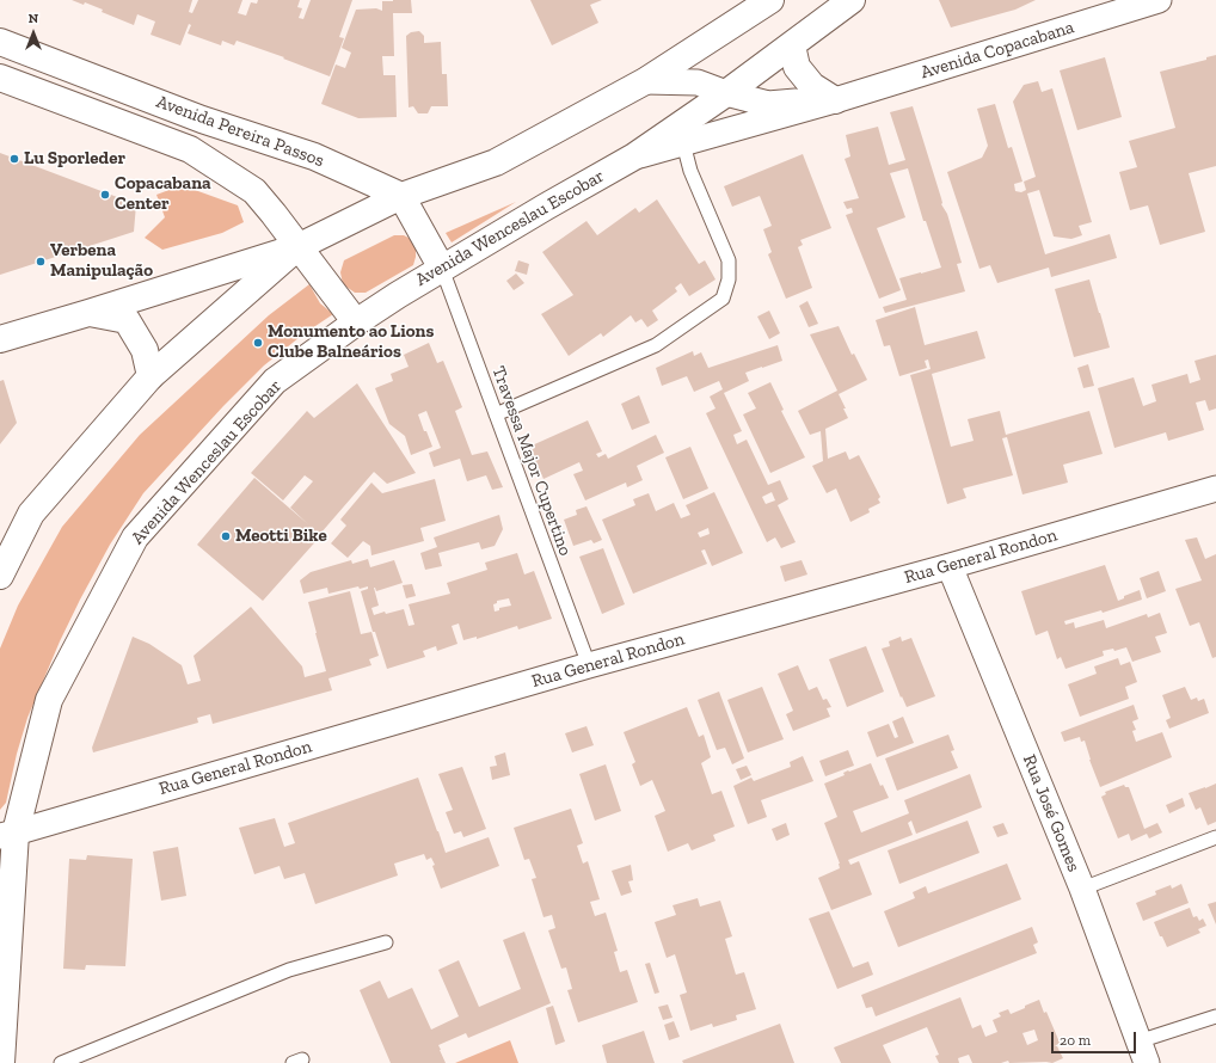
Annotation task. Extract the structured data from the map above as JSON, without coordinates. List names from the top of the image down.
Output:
{
  "streets": {
    "main road": ["Avenida Pereira Passos", "Avenida Wenceslau Escobar"],
    "street": ["Avenida Copacabana", "Rua General Rondon", "Rua José Gomes"],
    "lane": ["Travessa Major Cupertino"]
  },
  "crossings": [
    ["Avenida Copacabana", "Avenida Wenceslau Escobar"],
    ["Avenida Pereira Passos", "Avenida Wenceslau Escobar"],
    ["Avenida Wenceslau Escobar", "Travessa Major Cupertino"],
    ["Avenida Wenceslau Escobar", "Rua General Rondon"],
    ["Travessa Major Cupertino", "Rua General Rondon"],
    ["Rua General Rondon", "Rua José Gomes"]
  ],
  "places": [
    "Lu Sporleder",
    "Copacabana Center",
    "Verbena Manipulação",
    "Monumento ao Lions Clube Balneários",
    "Meotti Bike"
  ],
  "scale_bar": "20 m",
  "north": "top"
}
